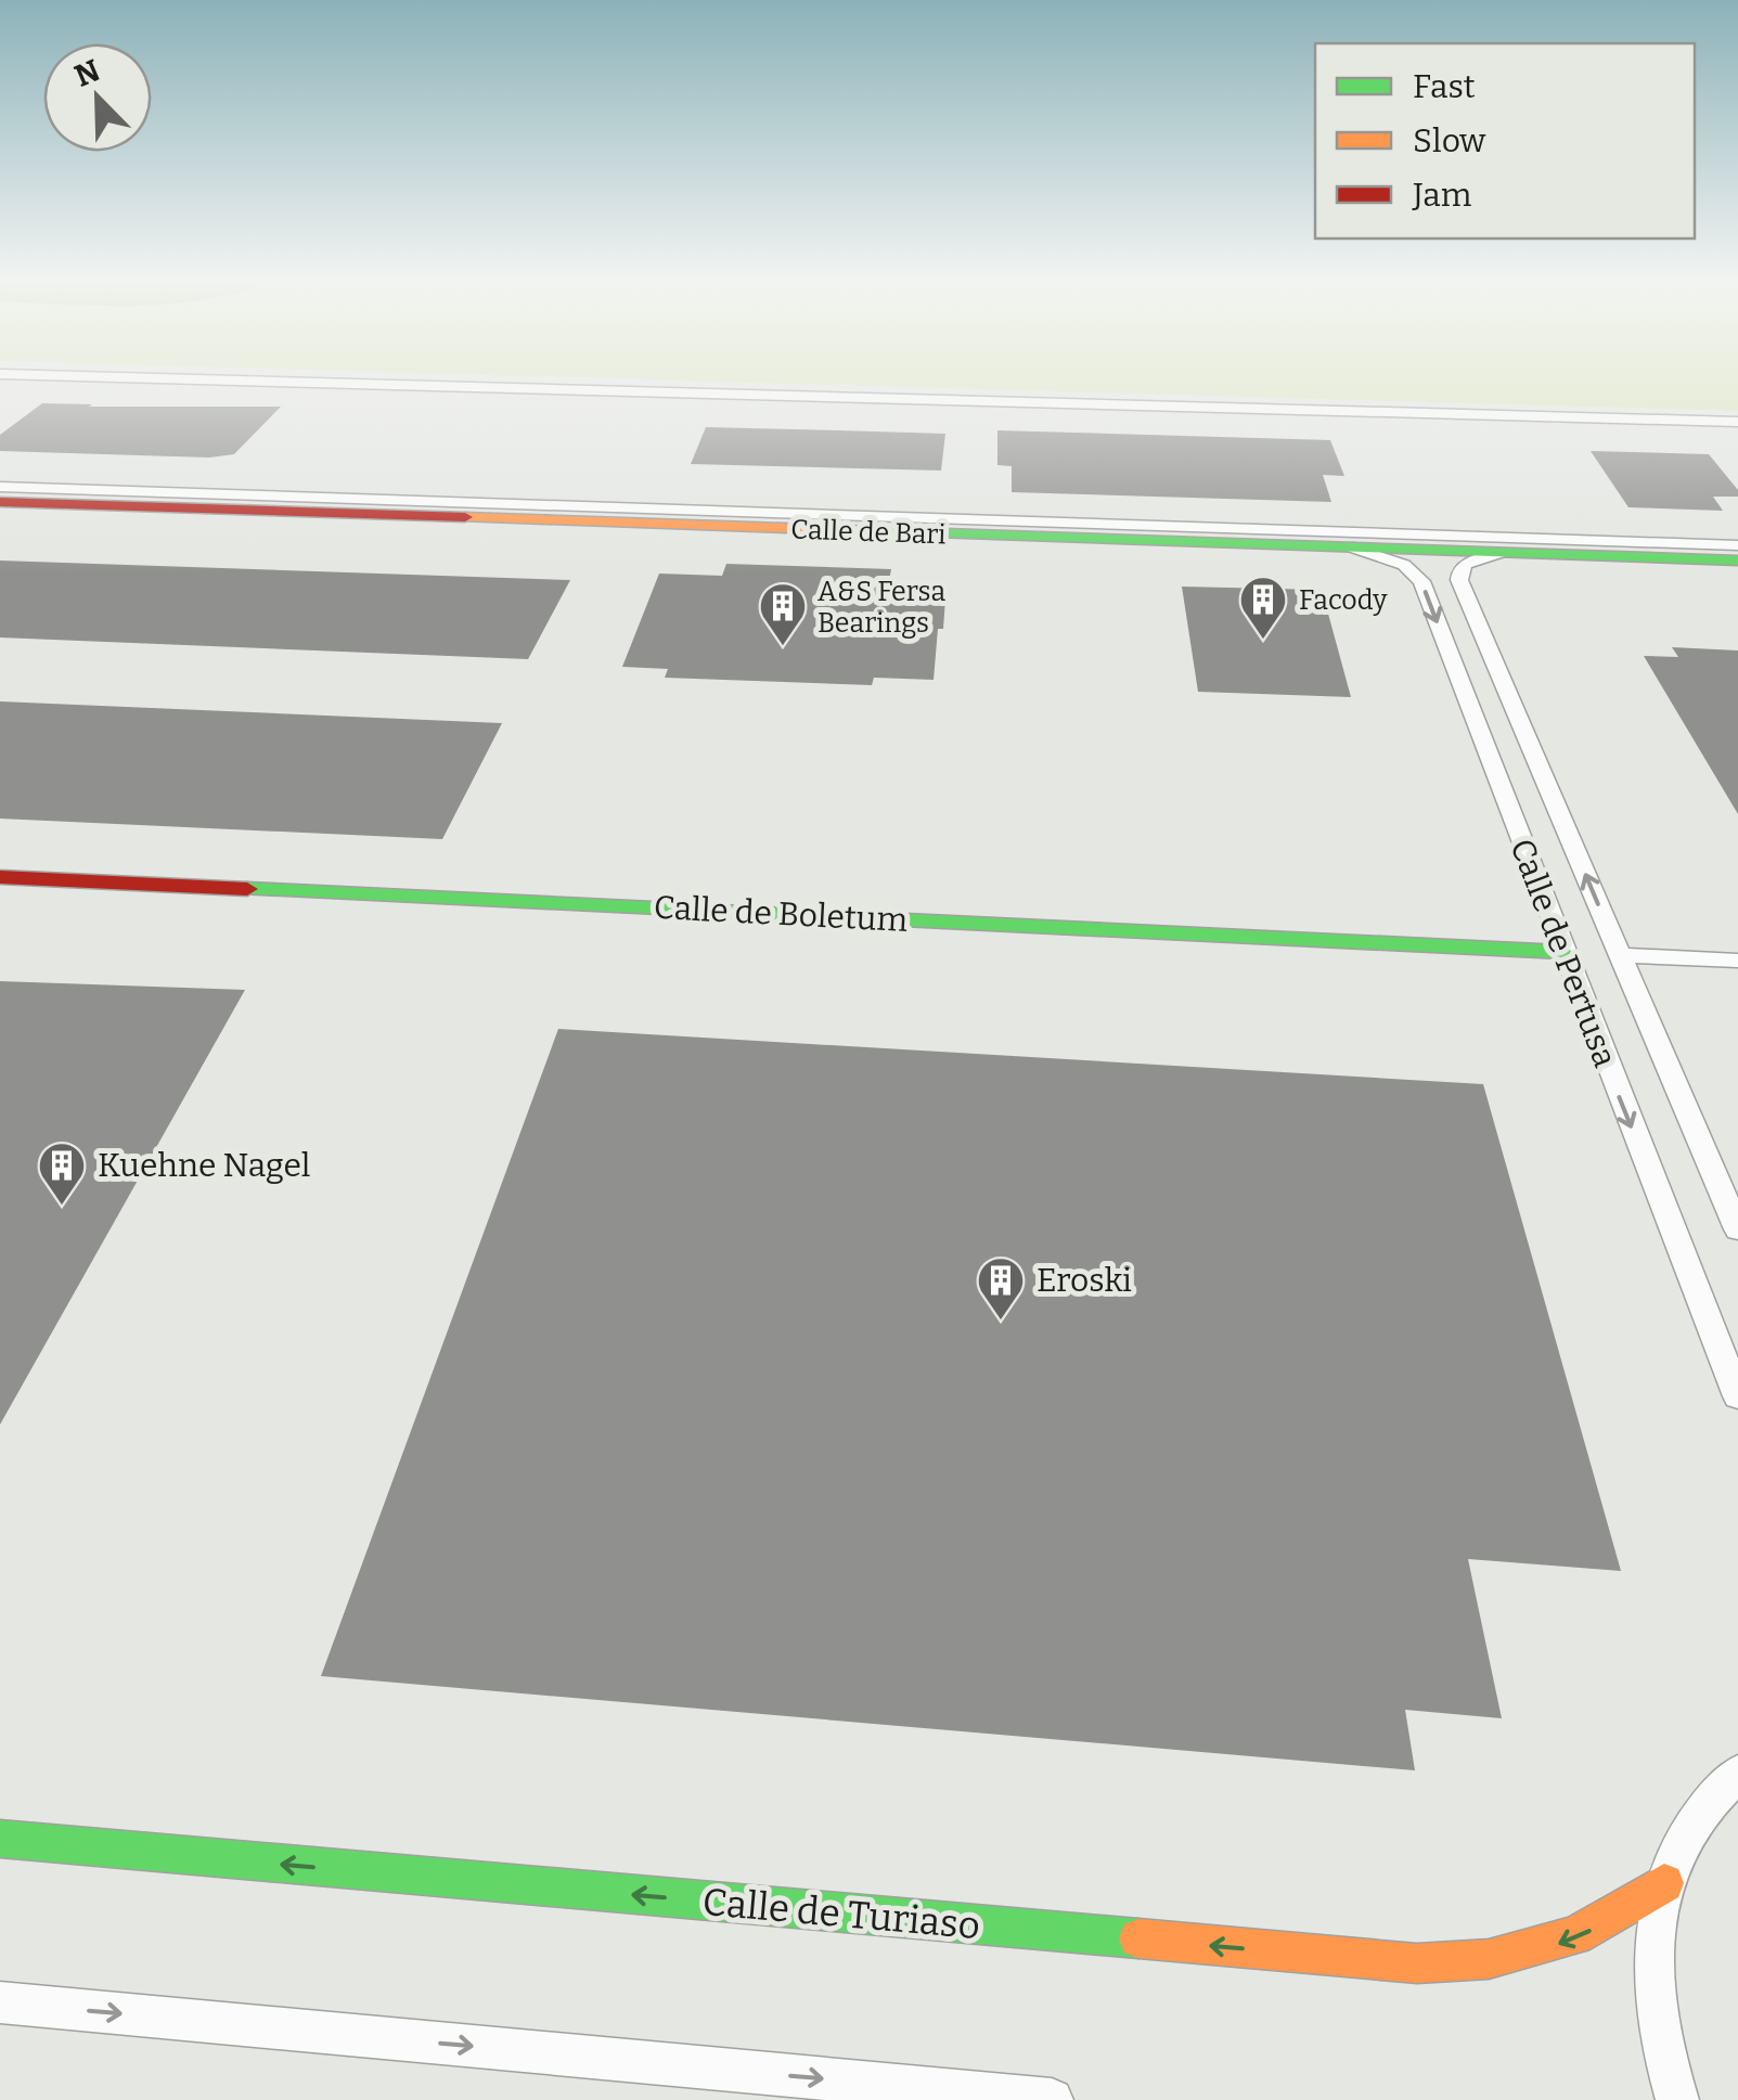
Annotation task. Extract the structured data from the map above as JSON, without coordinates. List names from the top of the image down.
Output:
{
  "streets": {
    "street": [
      "Calle de Bari",
      "Calle de Boletum",
      "Calle de Pertusa",
      "Calle de Turiaso"
    ]
  },
  "crossings": [
    ["Calle de Bari", "Calle de Pertusa"],
    ["Calle de Boletum", "Calle de Pertusa"]
  ],
  "places": {
    "building": [
      "Facody",
      "A&S Fersa Bearings",
      "Kuehne Nagel",
      "Eroski"
    ]
  },
  "legend": ["Fast", "Slow", "Jam"],
  "north": "top left"
}
